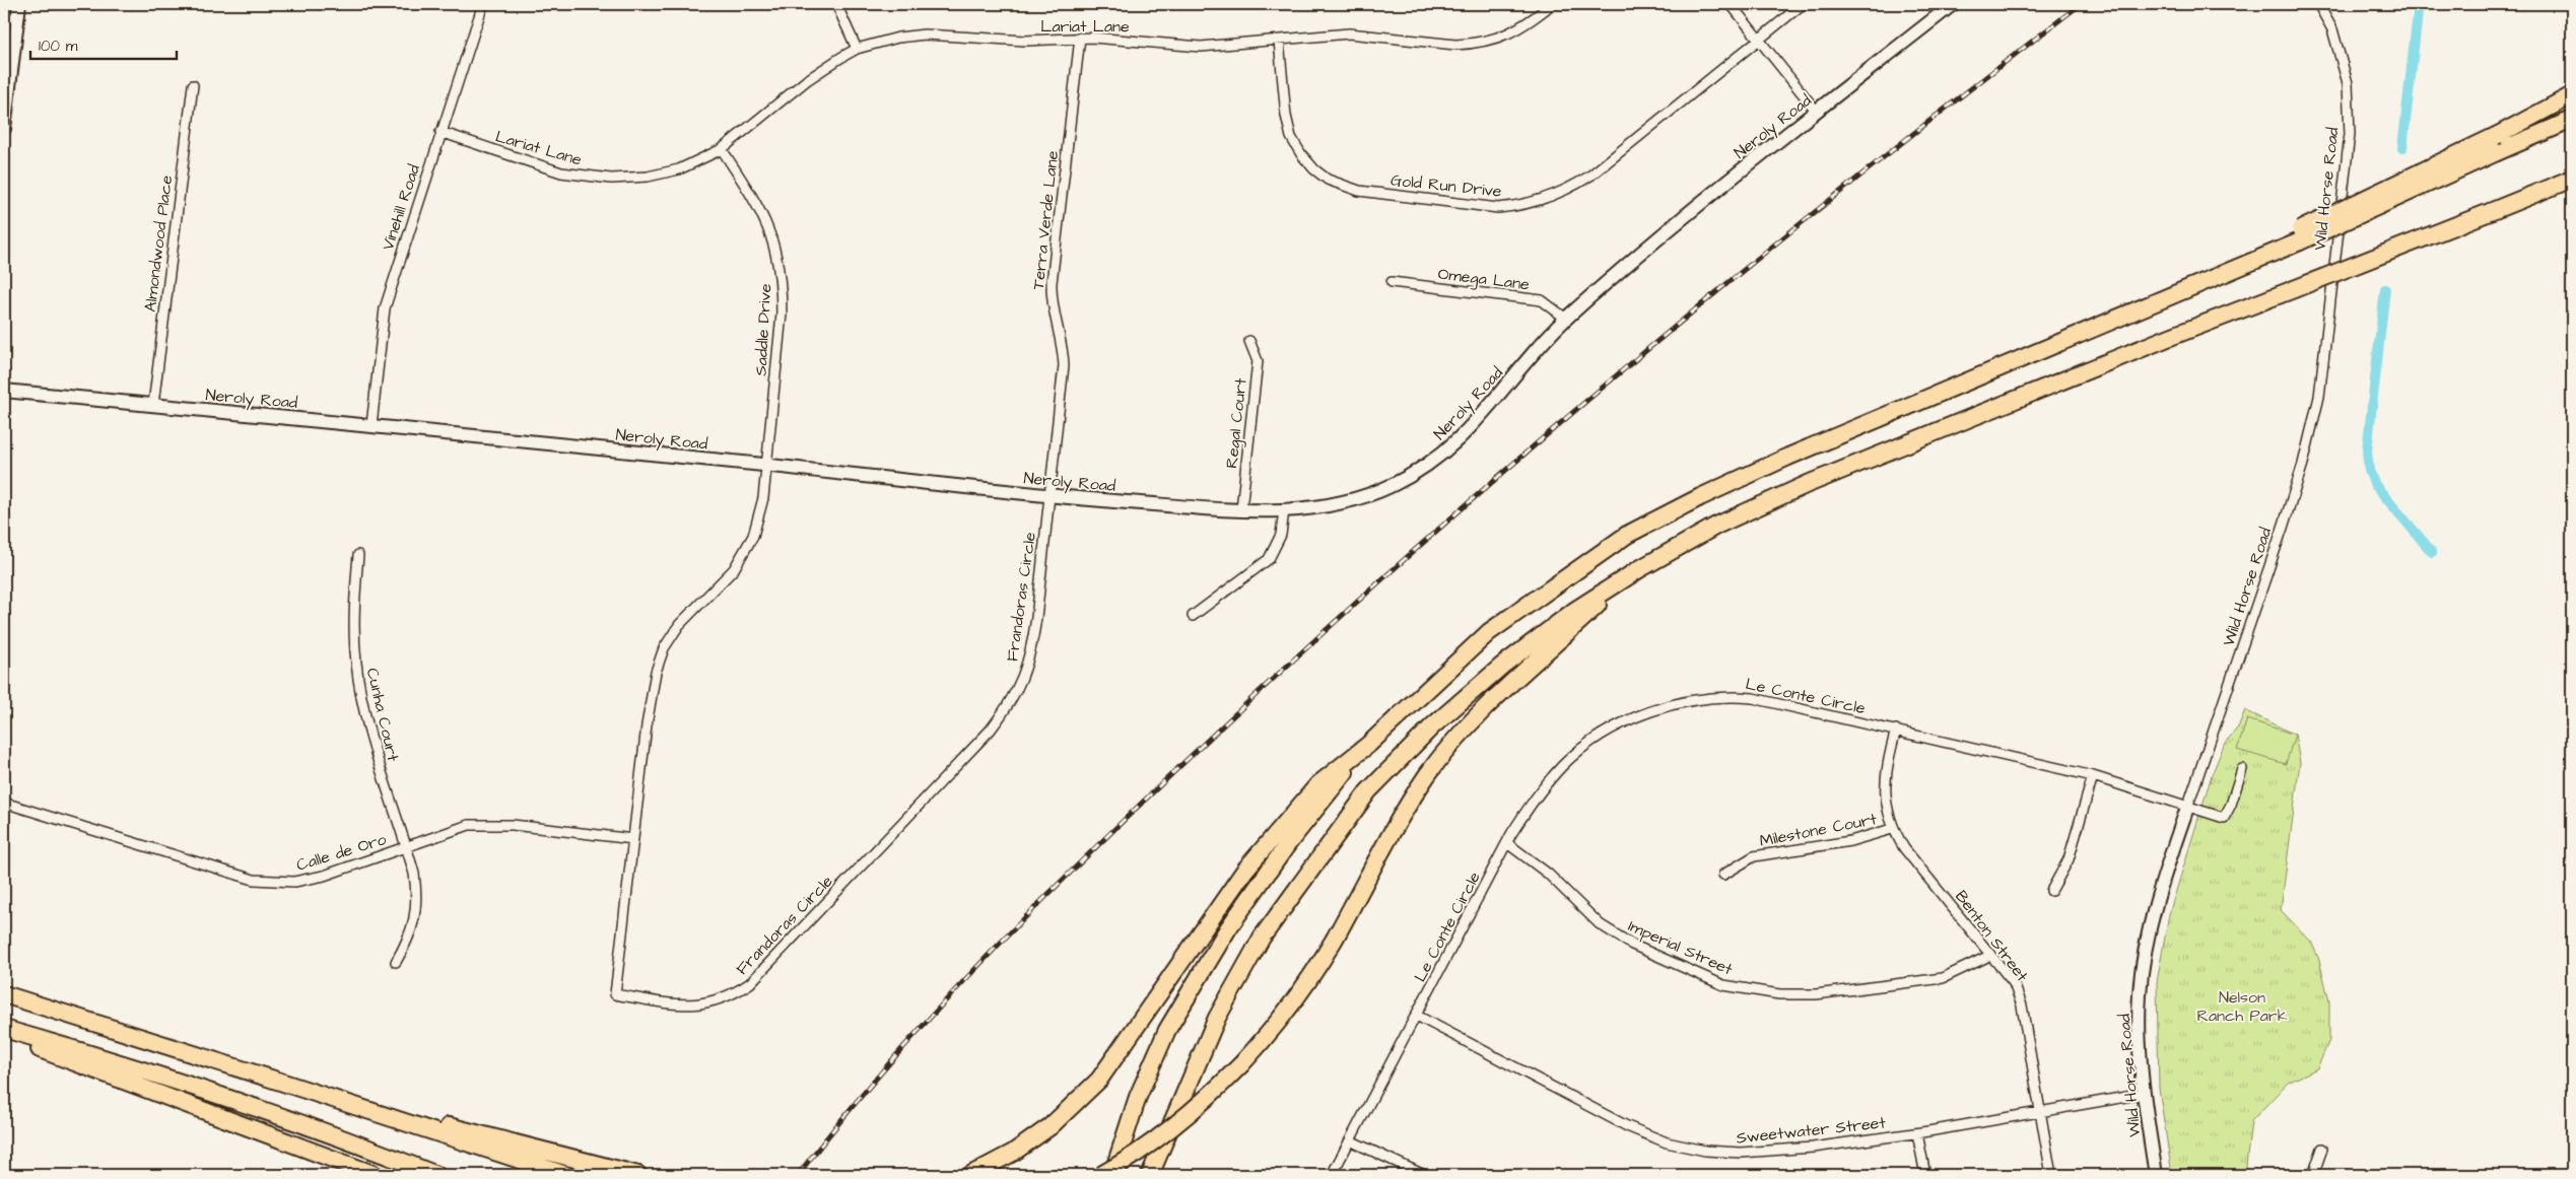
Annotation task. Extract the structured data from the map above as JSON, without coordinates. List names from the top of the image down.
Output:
{
  "streets": {
    "street": [
      "Lariat Lane",
      "Neroly Road",
      "Gold Run Drive",
      "Wild Horse Road",
      "Vinehill Road",
      "Terra Verde Lane",
      "Almondwood Place",
      "Omega Lane",
      "Saddle Drive",
      "Regal Court",
      "Frandoras Circle",
      "Le Conte Circle",
      "Cunha Court",
      "Milestone Court",
      "Calle de Oro",
      "Benton Street",
      "Imperial Street",
      "Sweetwater Street"
    ]
  },
  "crossings": [
    ["Lariat Lane", "Gold Run Drive"],
    ["Lariat Lane", "Vinehill Road"],
    ["Lariat Lane", "Terra Verde Lane"],
    ["Lariat Lane", "Saddle Drive"],
    ["Neroly Road", "Vinehill Road"],
    ["Neroly Road", "Terra Verde Lane"],
    ["Neroly Road", "Almondwood Place"],
    ["Neroly Road", "Omega Lane"],
    ["Neroly Road", "Saddle Drive"],
    ["Neroly Road", "Regal Court"],
    ["Neroly Road", "Frandoras Circle"],
    ["Wild Horse Road", "Le Conte Circle"],
    ["Wild Horse Road", "Sweetwater Street"],
    ["Terra Verde Lane", "Frandoras Circle"],
    ["Saddle Drive", "Frandoras Circle"],
    ["Frandoras Circle", "Calle de Oro"],
    ["Le Conte Circle", "Benton Street"],
    ["Le Conte Circle", "Imperial Street"],
    ["Le Conte Circle", "Sweetwater Street"],
    ["Cunha Court", "Calle de Oro"],
    ["Milestone Court", "Benton Street"],
    ["Benton Street", "Imperial Street"],
    ["Benton Street", "Sweetwater Street"]
  ],
  "parks": ["Nelson Ranch Park"],
  "scale_bar": "100 m"
}
